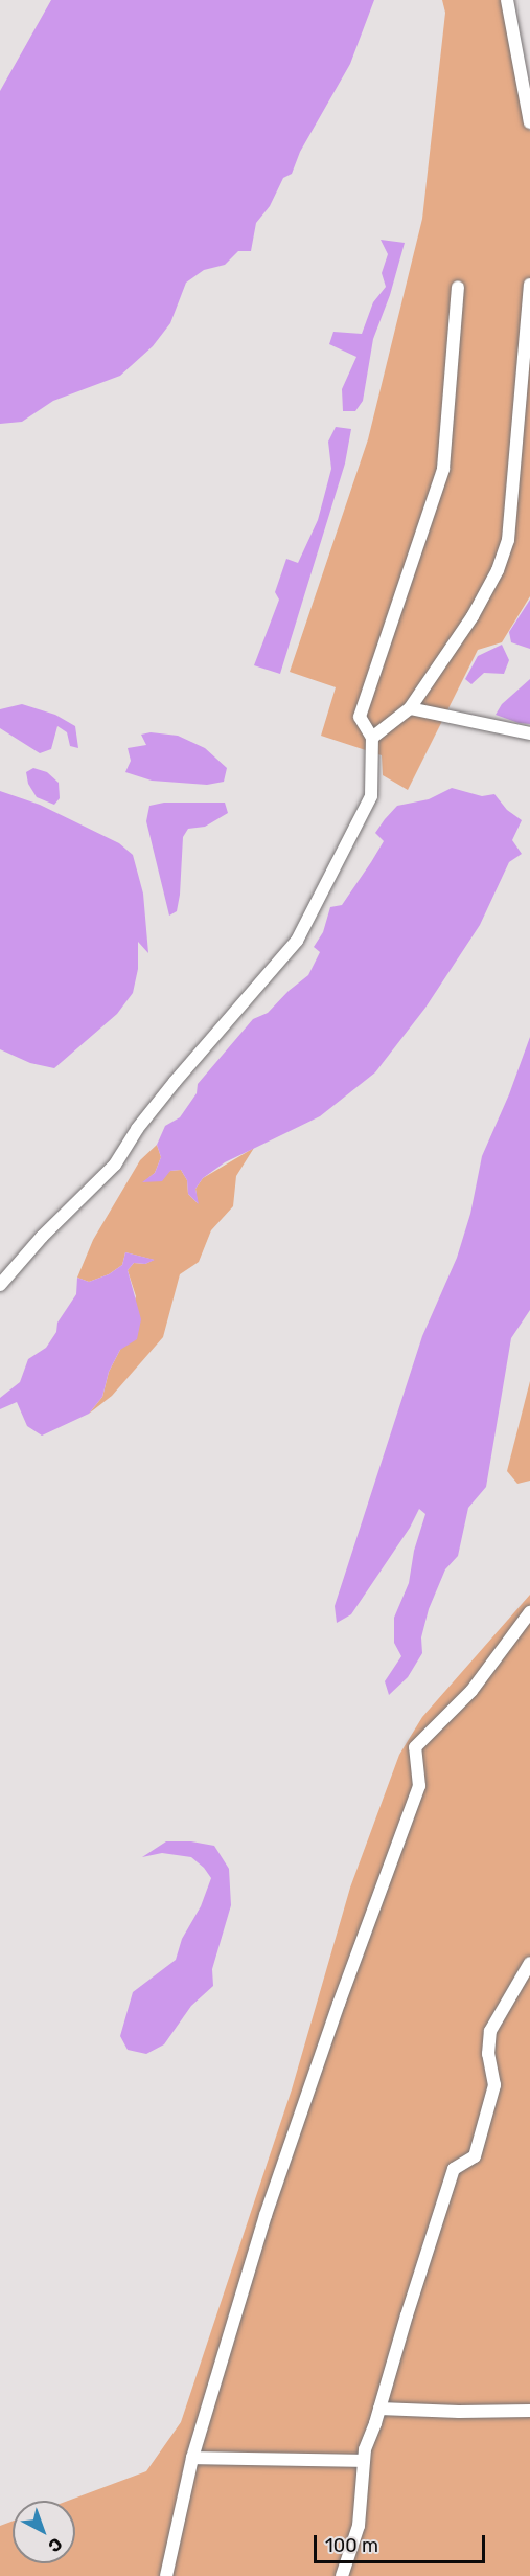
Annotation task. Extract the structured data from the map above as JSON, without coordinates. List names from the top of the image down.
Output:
{
  "scale_bar": "100 m",
  "north": "bottom right"
}
